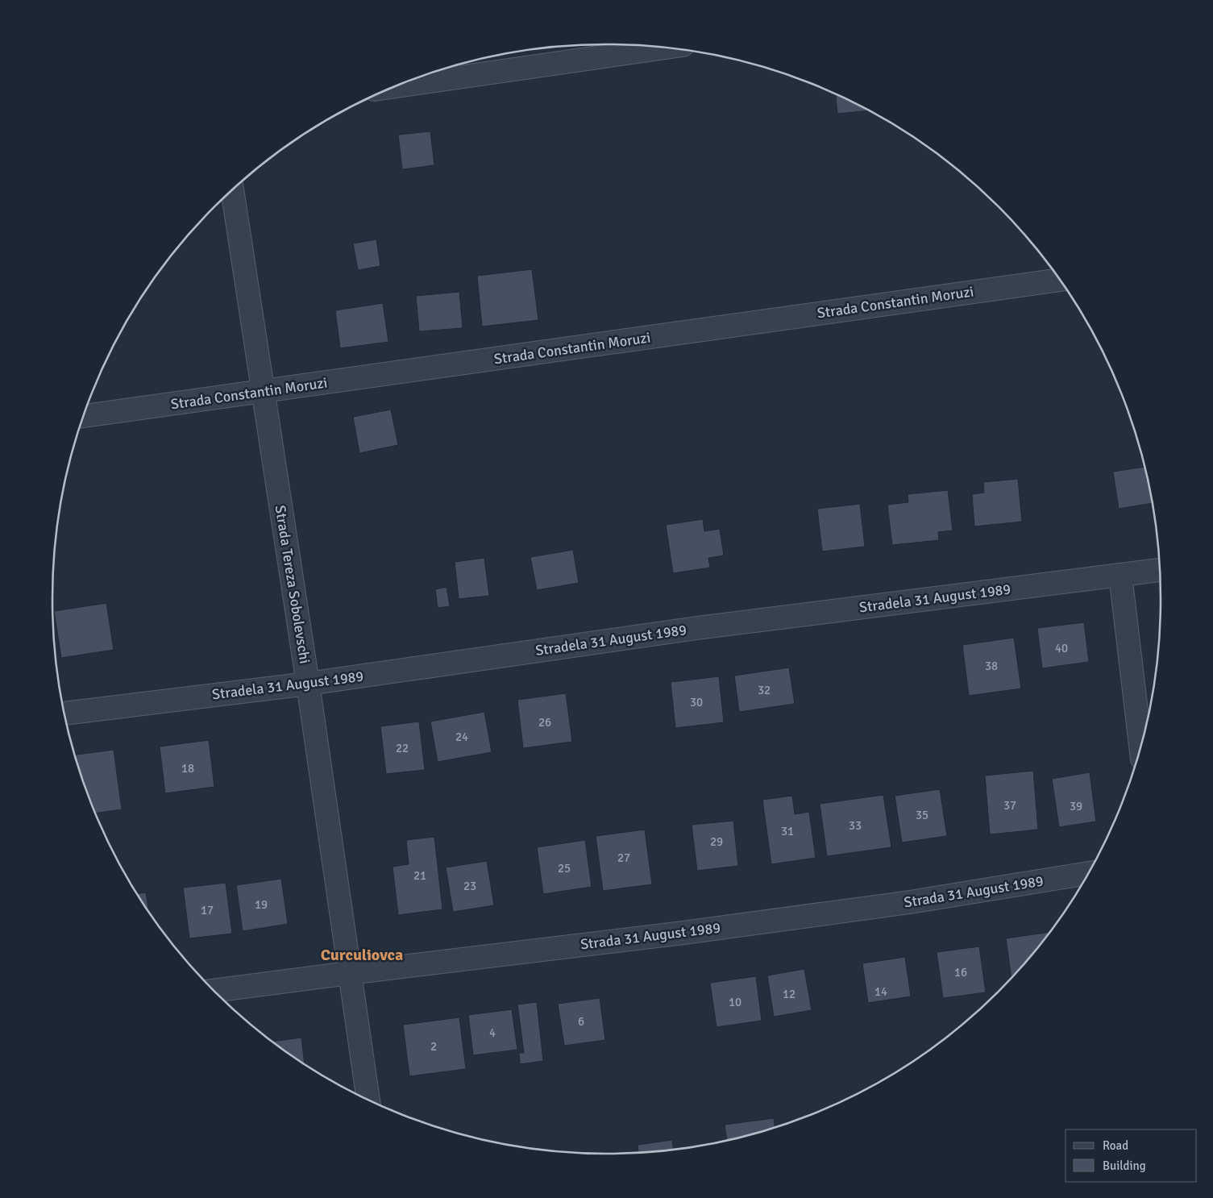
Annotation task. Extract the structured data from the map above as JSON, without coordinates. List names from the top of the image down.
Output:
{
  "streets": {
    "street": [
      "Strada Constantin Moruzi",
      "Strada Tereza Sobolevschi",
      "Stradela 31 August 1989",
      "Strada 31 August 1989"
    ]
  },
  "crossings": [
    ["Strada Constantin Moruzi", "Strada Tereza Sobolevschi"],
    ["Strada Tereza Sobolevschi", "Stradela 31 August 1989"],
    ["Strada Tereza Sobolevschi", "Strada 31 August 1989"]
  ],
  "districts": ["Curculiovca"],
  "house_numbers": [
    "40",
    "38",
    "32",
    "30",
    "26",
    "24",
    "22",
    "18",
    "37",
    "39",
    "35",
    "33",
    "31",
    "29",
    "27",
    "25",
    "21",
    "23",
    "19",
    "17",
    "16",
    "14",
    "12",
    "10",
    "6",
    "4",
    "2"
  ],
  "legend": ["Road", "Building"]
}
